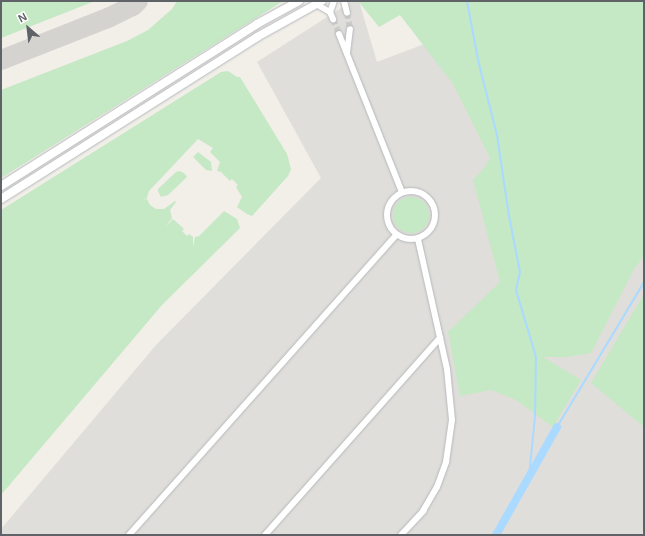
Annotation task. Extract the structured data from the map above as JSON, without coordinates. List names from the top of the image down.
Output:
{
  "north": "top left"
}
